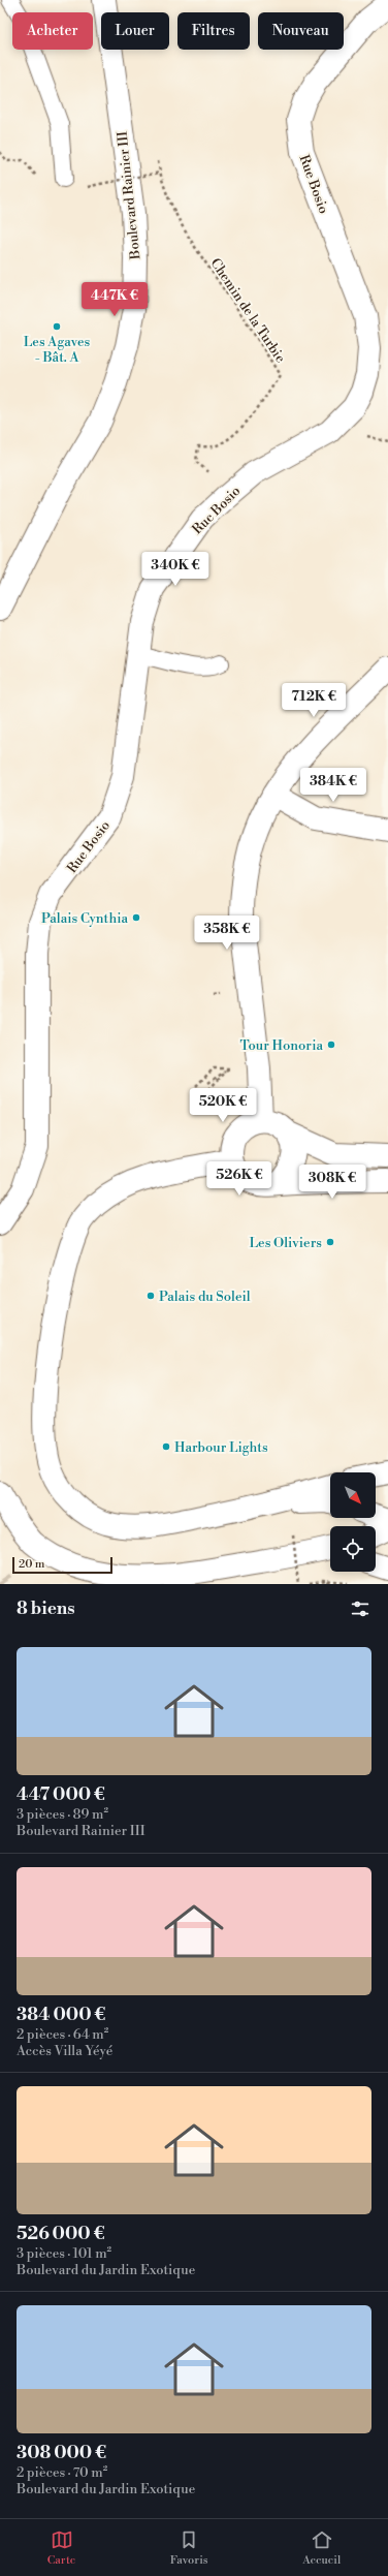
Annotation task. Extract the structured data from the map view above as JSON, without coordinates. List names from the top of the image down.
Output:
{
  "streets": {
    "main road": ["Rue Bosio", "Boulevard Rainier III"],
    "path": ["Chemin de la Turbie"]
  },
  "places": [
    "Les Agaves - Bât. A",
    "Palais Cynthia",
    "Tour Honoria",
    "Les Oliviers",
    "Palais du Soleil",
    "Harbour Lights"
  ],
  "scale_bar": "20 m",
  "north": "bottom right",
  "page": {
    "chip": [
      "Acheter",
      "Louer",
      "Filtres",
      "Nouveau"
    ],
    "price": [
      "447K €",
      "340K €",
      "712K €",
      "384K €",
      "358K €",
      "520K €",
      "526K €",
      "308K €"
    ],
    "scale": "20 m",
    "heading": "8 biens",
    "list": [
      {
        "name": "447 000 €",
        "note": "3 pièces · 89 m² · Boulevard Rainier III"
      },
      {
        "name": "384 000 €",
        "note": "2 pièces · 64 m² · Accès Villa Yéyé"
      },
      {
        "name": "526 000 €",
        "note": "3 pièces · 101 m² · Boulevard du Jardin Exotique"
      },
      {
        "name": "308 000 €",
        "note": "2 pièces · 70 m² · Boulevard du Jardin Exotique"
      }
    ],
    "tabs": ["Carte", "Favoris", "Accueil"]
  }
}
